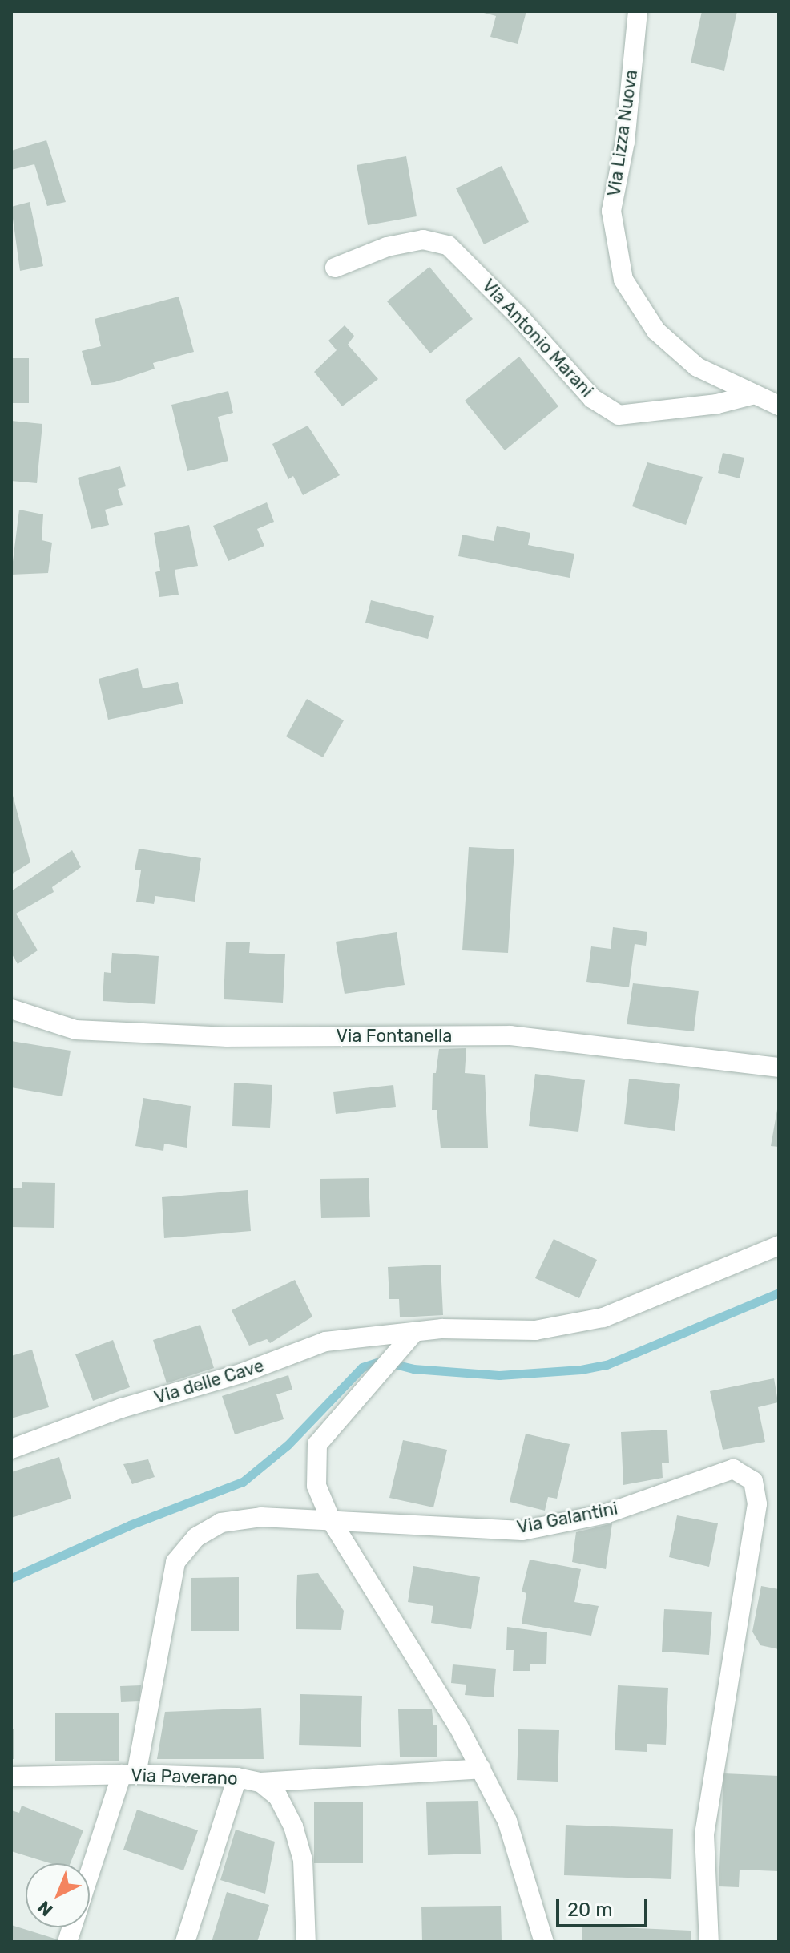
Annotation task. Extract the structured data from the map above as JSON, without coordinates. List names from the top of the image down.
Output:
{
  "streets": {
    "street": [
      "Via Lizza Nuova",
      "Via Antonio Marani",
      "Via Fontanella",
      "Via delle Cave",
      "Via Galantini",
      "Via Paverano"
    ]
  },
  "crossings": [
    ["Via Lizza Nuova", "Via Antonio Marani"],
    ["Via Galantini", "Via Paverano"]
  ],
  "scale_bar": "20 m",
  "north": "bottom left"
}
